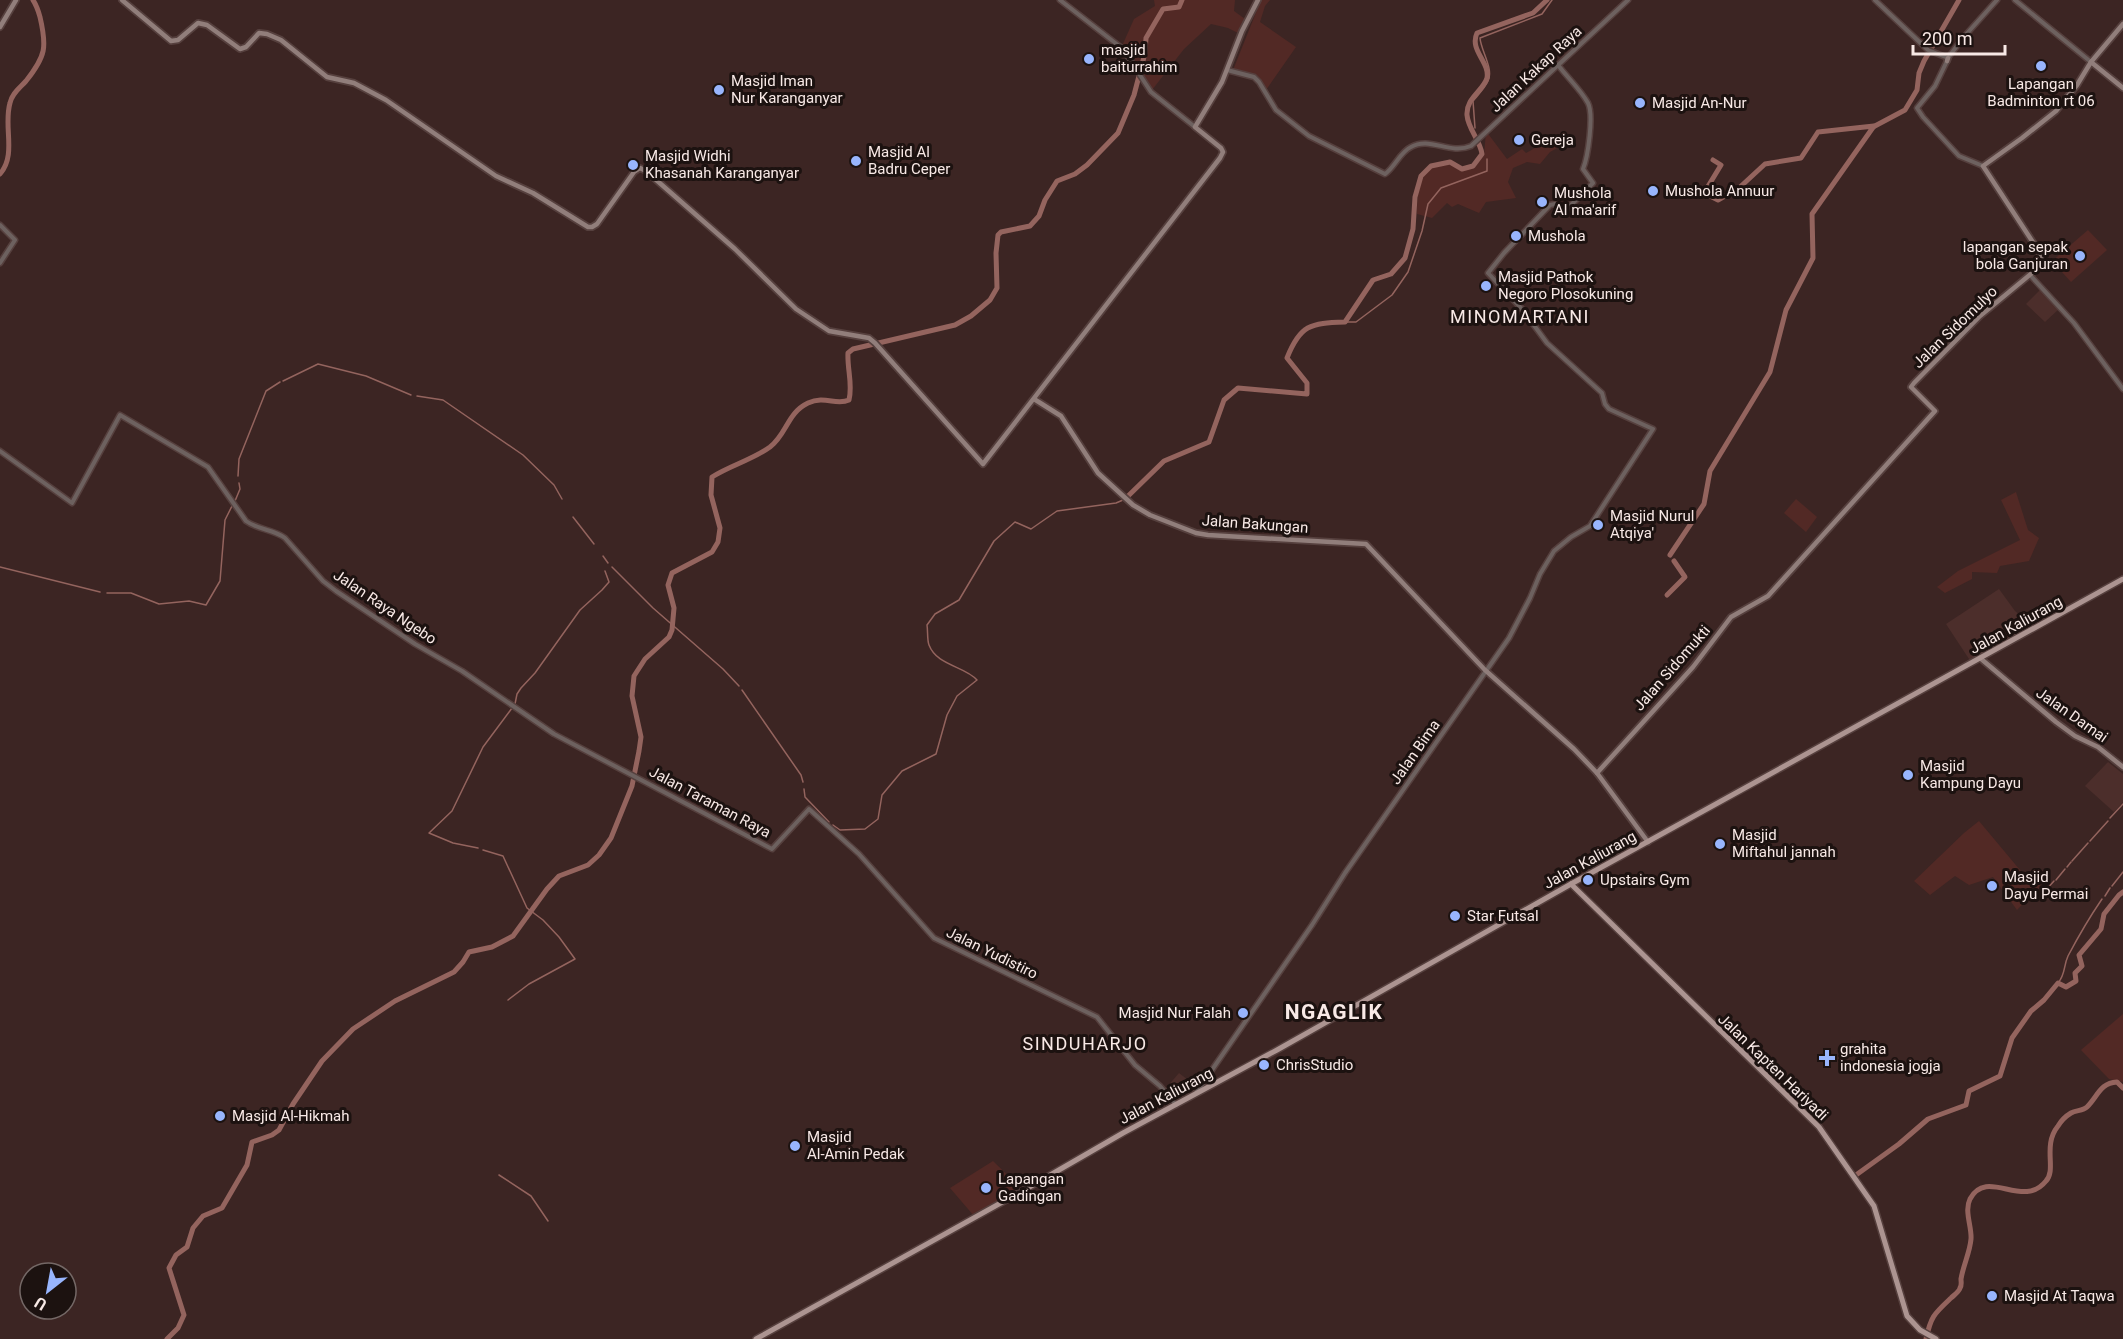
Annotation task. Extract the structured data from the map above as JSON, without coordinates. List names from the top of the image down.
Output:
{
  "streets": {
    "main road": [
      "Jalan Sidomulyo",
      "Jalan Bakungan",
      "Jalan Kaliurang",
      "Jalan Sidomukti",
      "Jalan Damai",
      "Jalan Kapten Hariyadi"
    ],
    "street": [
      "Jalan Kakap Raya",
      "Jalan Raya Ngebo",
      "Jalan Bima",
      "Jalan Taraman Raya",
      "Jalan Yudistiro"
    ]
  },
  "crossings": [
    ["Jalan Kakap Raya", "Jalan Bima"],
    ["Jalan Sidomulyo", "Jalan Sidomukti"],
    ["Jalan Bakungan", "Jalan Kaliurang"],
    ["Jalan Bakungan", "Jalan Sidomukti"],
    ["Jalan Bakungan", "Jalan Bima"],
    ["Jalan Raya Ngebo", "Jalan Taraman Raya"],
    ["Jalan Kaliurang", "Jalan Damai"],
    ["Jalan Kaliurang", "Jalan Bima"],
    ["Jalan Kaliurang", "Jalan Yudistiro"],
    ["Jalan Kaliurang", "Jalan Kapten Hariyadi"],
    ["Jalan Taraman Raya", "Jalan Yudistiro"]
  ],
  "districts": ["MINOMARTANI", "NGAGLIK", "SINDUHARJO"],
  "places": {
    "other": [
      "masjid baiturrahim",
      "Lapangan Badminton rt 06",
      "Masjid Iman Nur Karanganyar",
      "Masjid An-Nur",
      "Gereja",
      "Masjid Al Badru Ceper",
      "Masjid Widhi Khasanah Karanganyar",
      "Mushola Annuur",
      "Mushola Al ma'arif",
      "Mushola",
      "lapangan sepak bola Ganjuran",
      "Masjid Pathok Negoro Plosokuning",
      "Masjid Nurul Atqiya'",
      "Masjid Kampung Dayu",
      "Masjid Miftahul jannah",
      "Upstairs Gym",
      "Masjid Dayu Permai",
      "Star Futsal",
      "Masjid Nur Falah",
      "ChrisStudio",
      "Masjid Al-Hikmah",
      "Masjid Al-Amin Pedak",
      "Lapangan Gadingan",
      "Masjid At Taqwa"
    ],
    "health": ["grahita indonesia jogja"]
  },
  "scale_bar": "200 m",
  "north": "bottom left"
}
